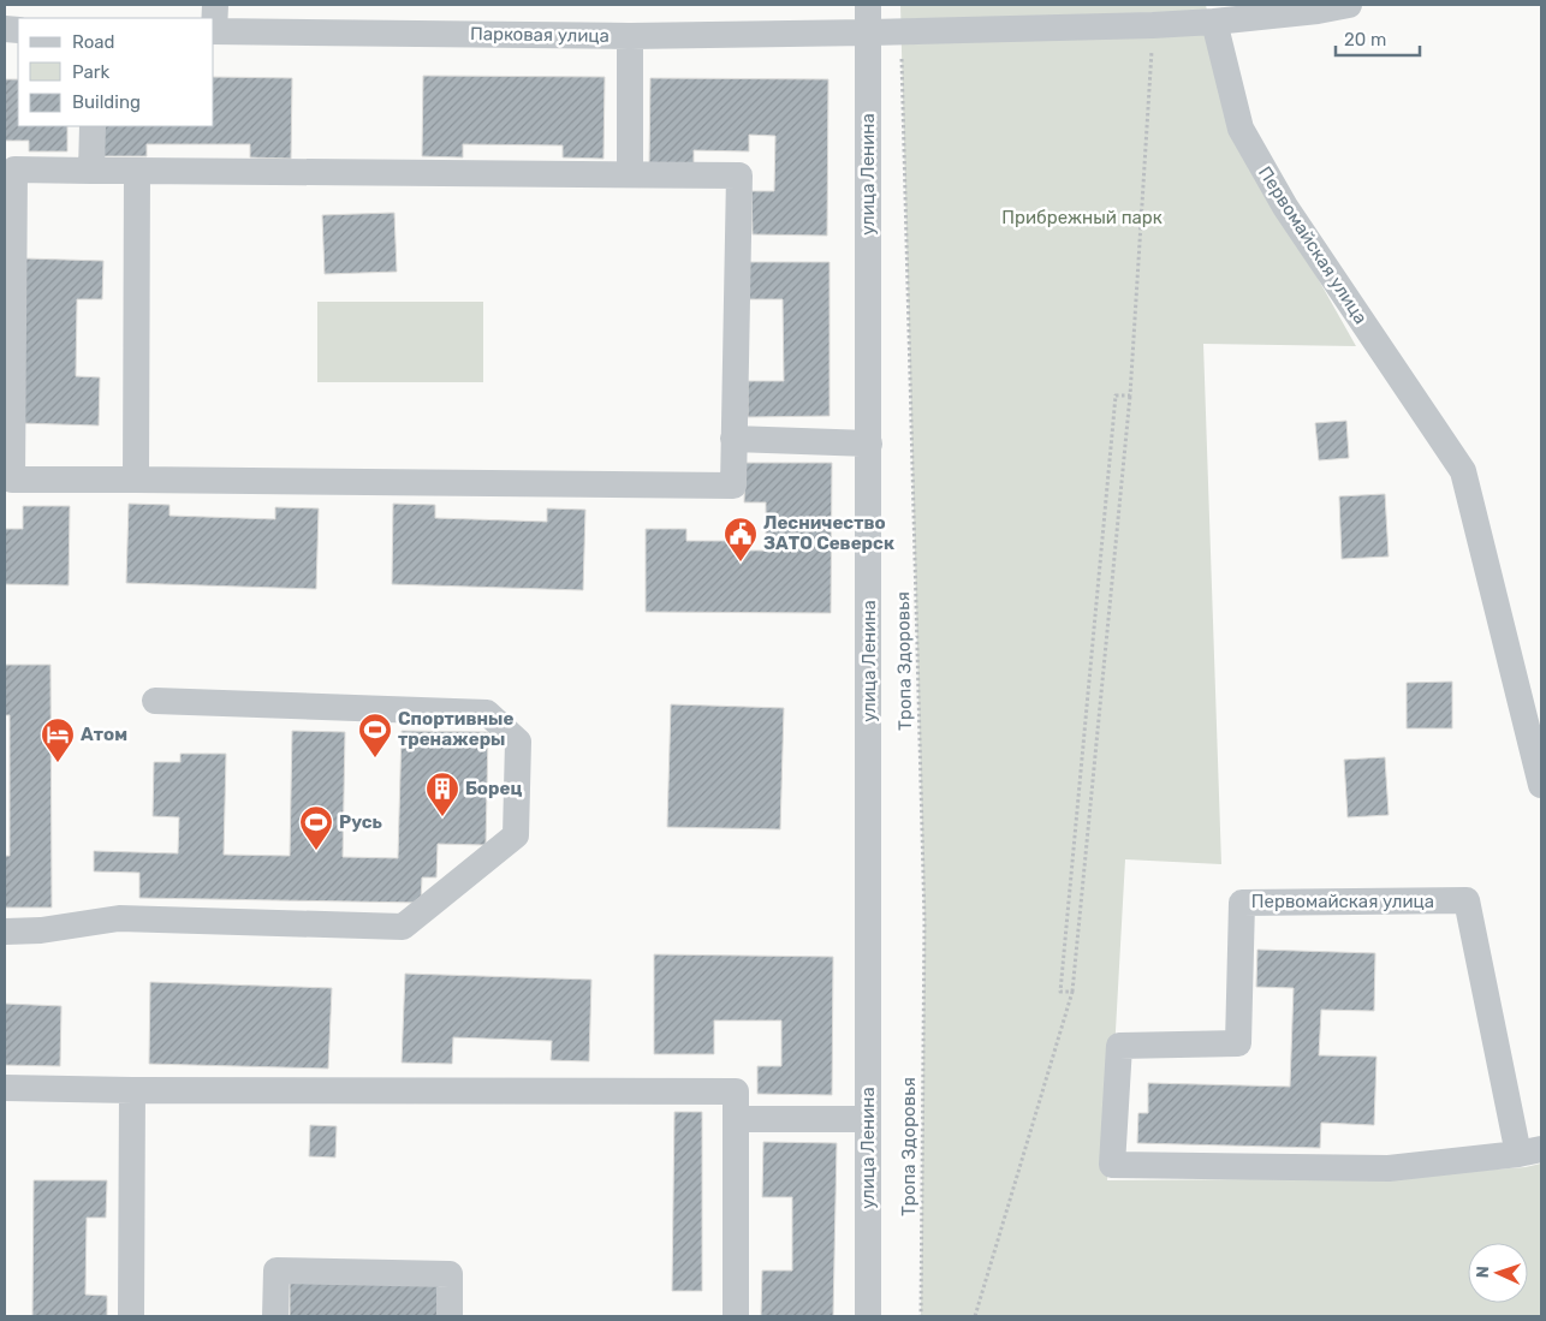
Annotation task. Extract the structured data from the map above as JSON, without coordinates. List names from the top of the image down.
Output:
{
  "streets": {
    "street": ["Парковая улица", "улица Ленина", "Первомайская улица"],
    "path": ["Тропа Здоровья"]
  },
  "crossings": [
    ["Парковая улица", "улица Ленина"]
  ],
  "parks": ["Прибрежный парк"],
  "places": {
    "public building": ["Лесничество ЗАТО Северск"],
    "sports": ["Спортивные тренажеры", "Русь"],
    "hotel": ["Атом"],
    "building": ["Борец"]
  },
  "legend": ["Road", "Park", "Building"],
  "scale_bar": "20 m",
  "north": "left"
}
